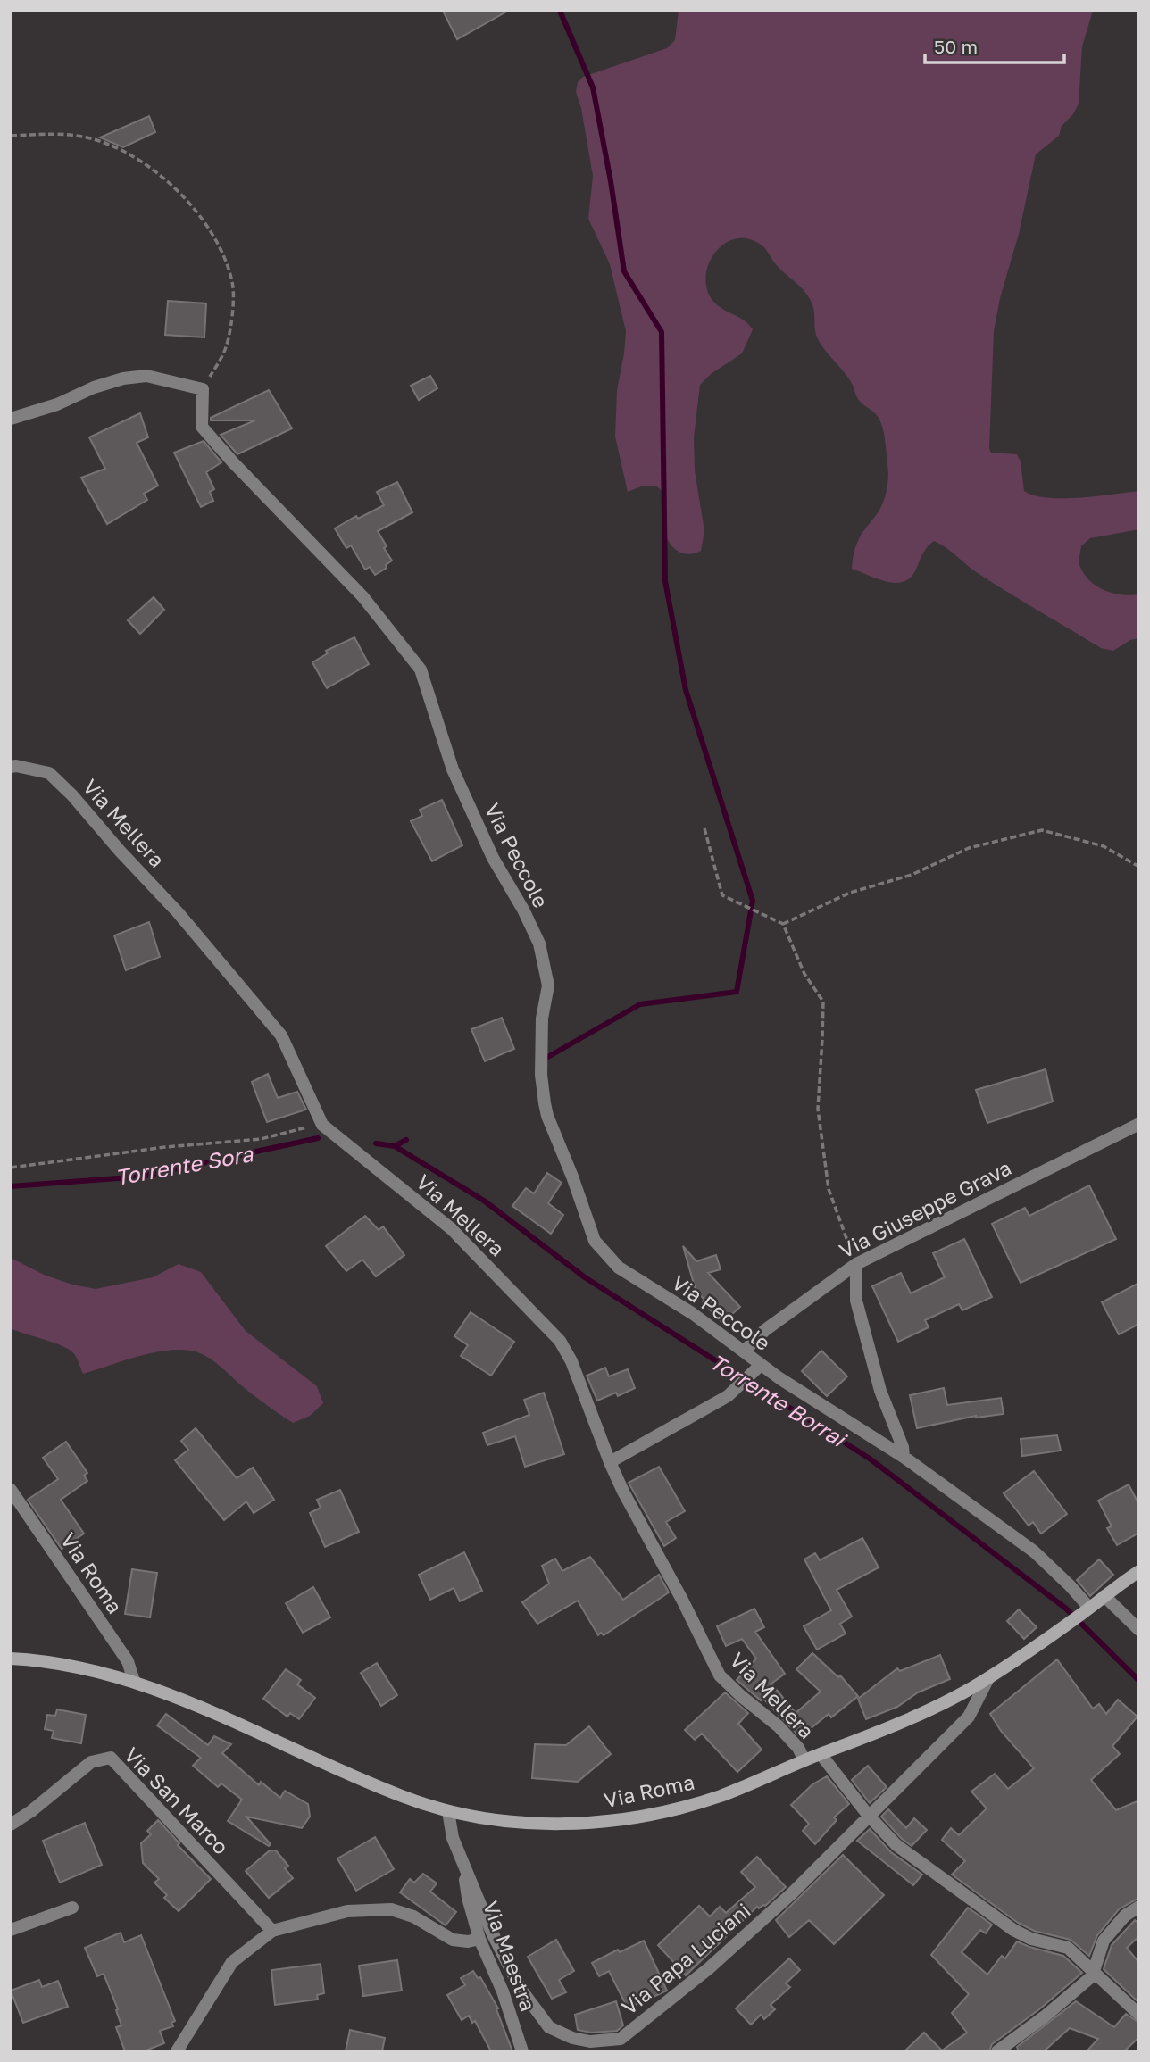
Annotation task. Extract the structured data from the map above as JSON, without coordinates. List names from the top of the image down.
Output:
{
  "streets": {
    "main road": ["Via Roma"],
    "street": [
      "Via Mellera",
      "Via Peccole",
      "Via Giuseppe Grava",
      "Via San Marco",
      "Via Maestra",
      "Via Papa Luciani"
    ]
  },
  "crossings": [
    ["Via Mellera", "Via Roma"],
    ["Via Mellera", "Via Papa Luciani"],
    ["Via Peccole", "Via Giuseppe Grava"],
    ["Via Peccole", "Via Roma"],
    ["Via Roma", "Via Papa Luciani"],
    ["Via Maestra", "Via Papa Luciani"]
  ],
  "water": ["Torrente Sora", "Torrente Borrai"],
  "scale_bar": "50 m"
}
